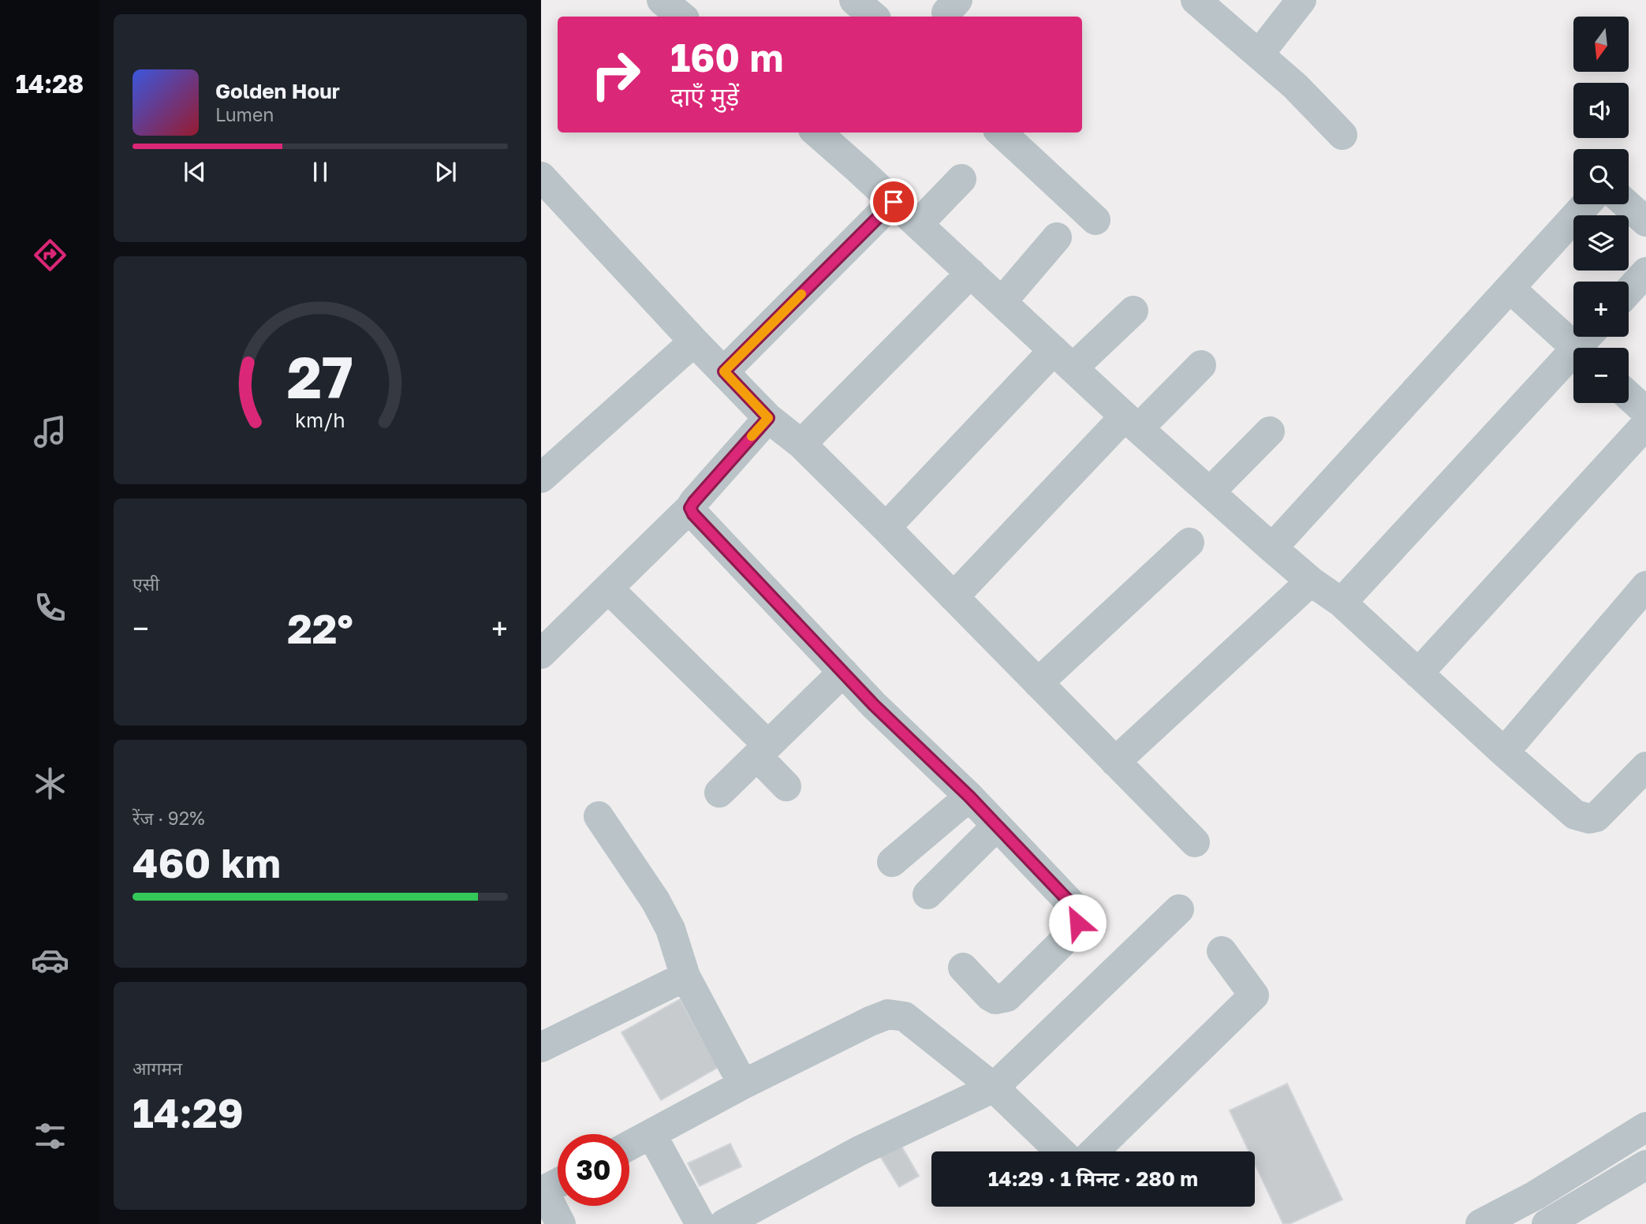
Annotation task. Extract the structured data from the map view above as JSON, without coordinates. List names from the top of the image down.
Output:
{
  "north": "bottom",
  "page": {
    "tabs": "14:28",
    "map_buttons": ["+", "−"],
    "turn": ["160 m", "दाएँ मुड़ें"],
    "song": ["Golden Hour", "Lumen"],
    "tile": [
      "एसी",
      ["रेंज · 92%", "460 km"],
      ["आगमन", "14:29"]
    ],
    "heat": ["−", "22°", "+"],
    "limit": "30",
    "trip": "14:29 · 1 मिनट · 280 m",
    "gauge": ["27", "km/h"]
  }
}
